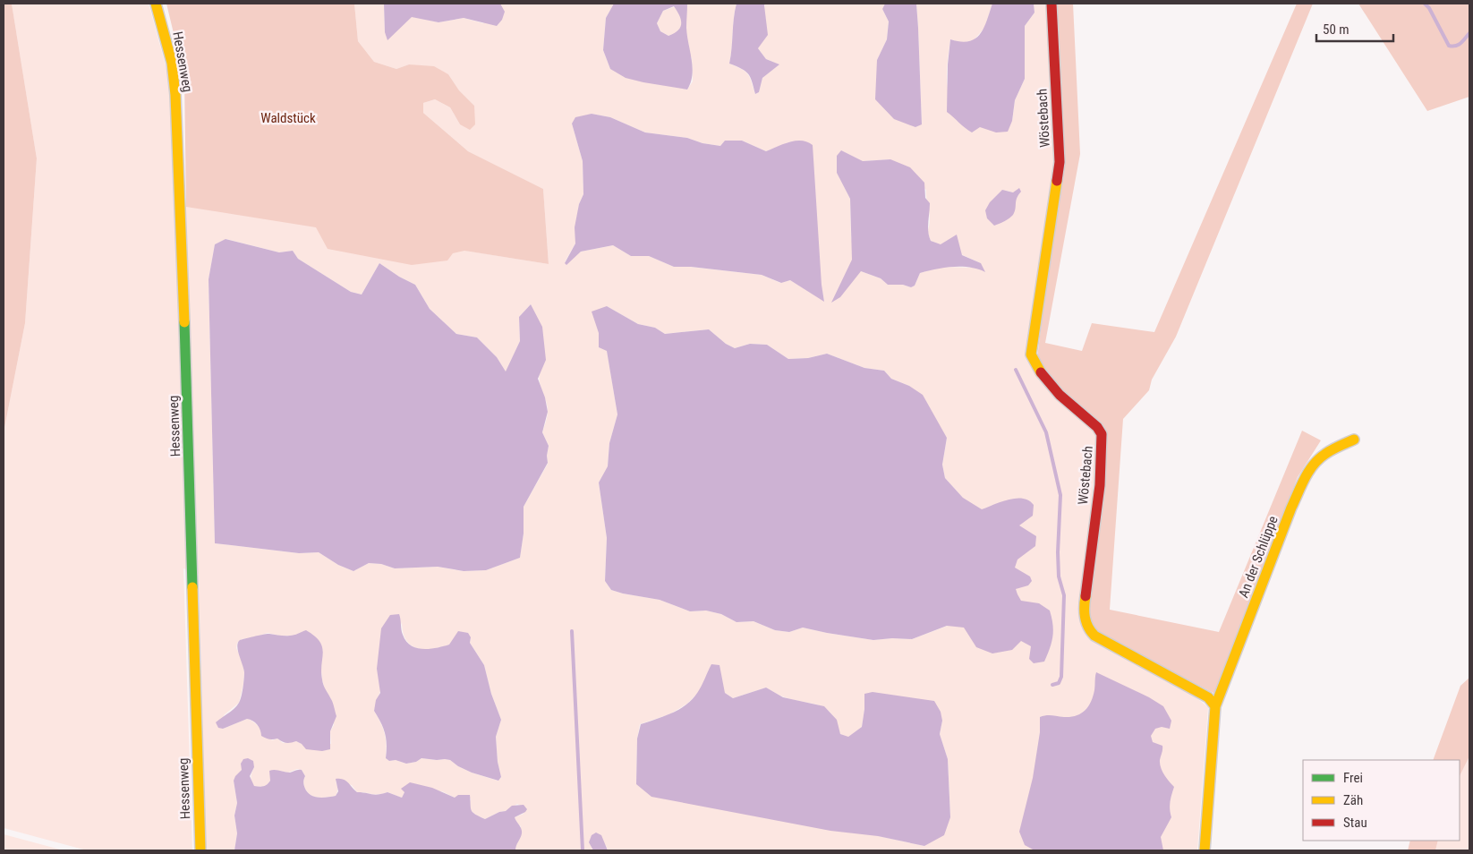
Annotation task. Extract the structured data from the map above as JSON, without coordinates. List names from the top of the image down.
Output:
{
  "streets": {
    "street": ["Hessenweg", "Wöstebach", "An der Schlüppe"]
  },
  "crossings": [
    ["Wöstebach", "An der Schlüppe"]
  ],
  "parks": ["Waldstück"],
  "legend": ["Frei", "Zäh", "Stau"],
  "scale_bar": "50 m"
}
